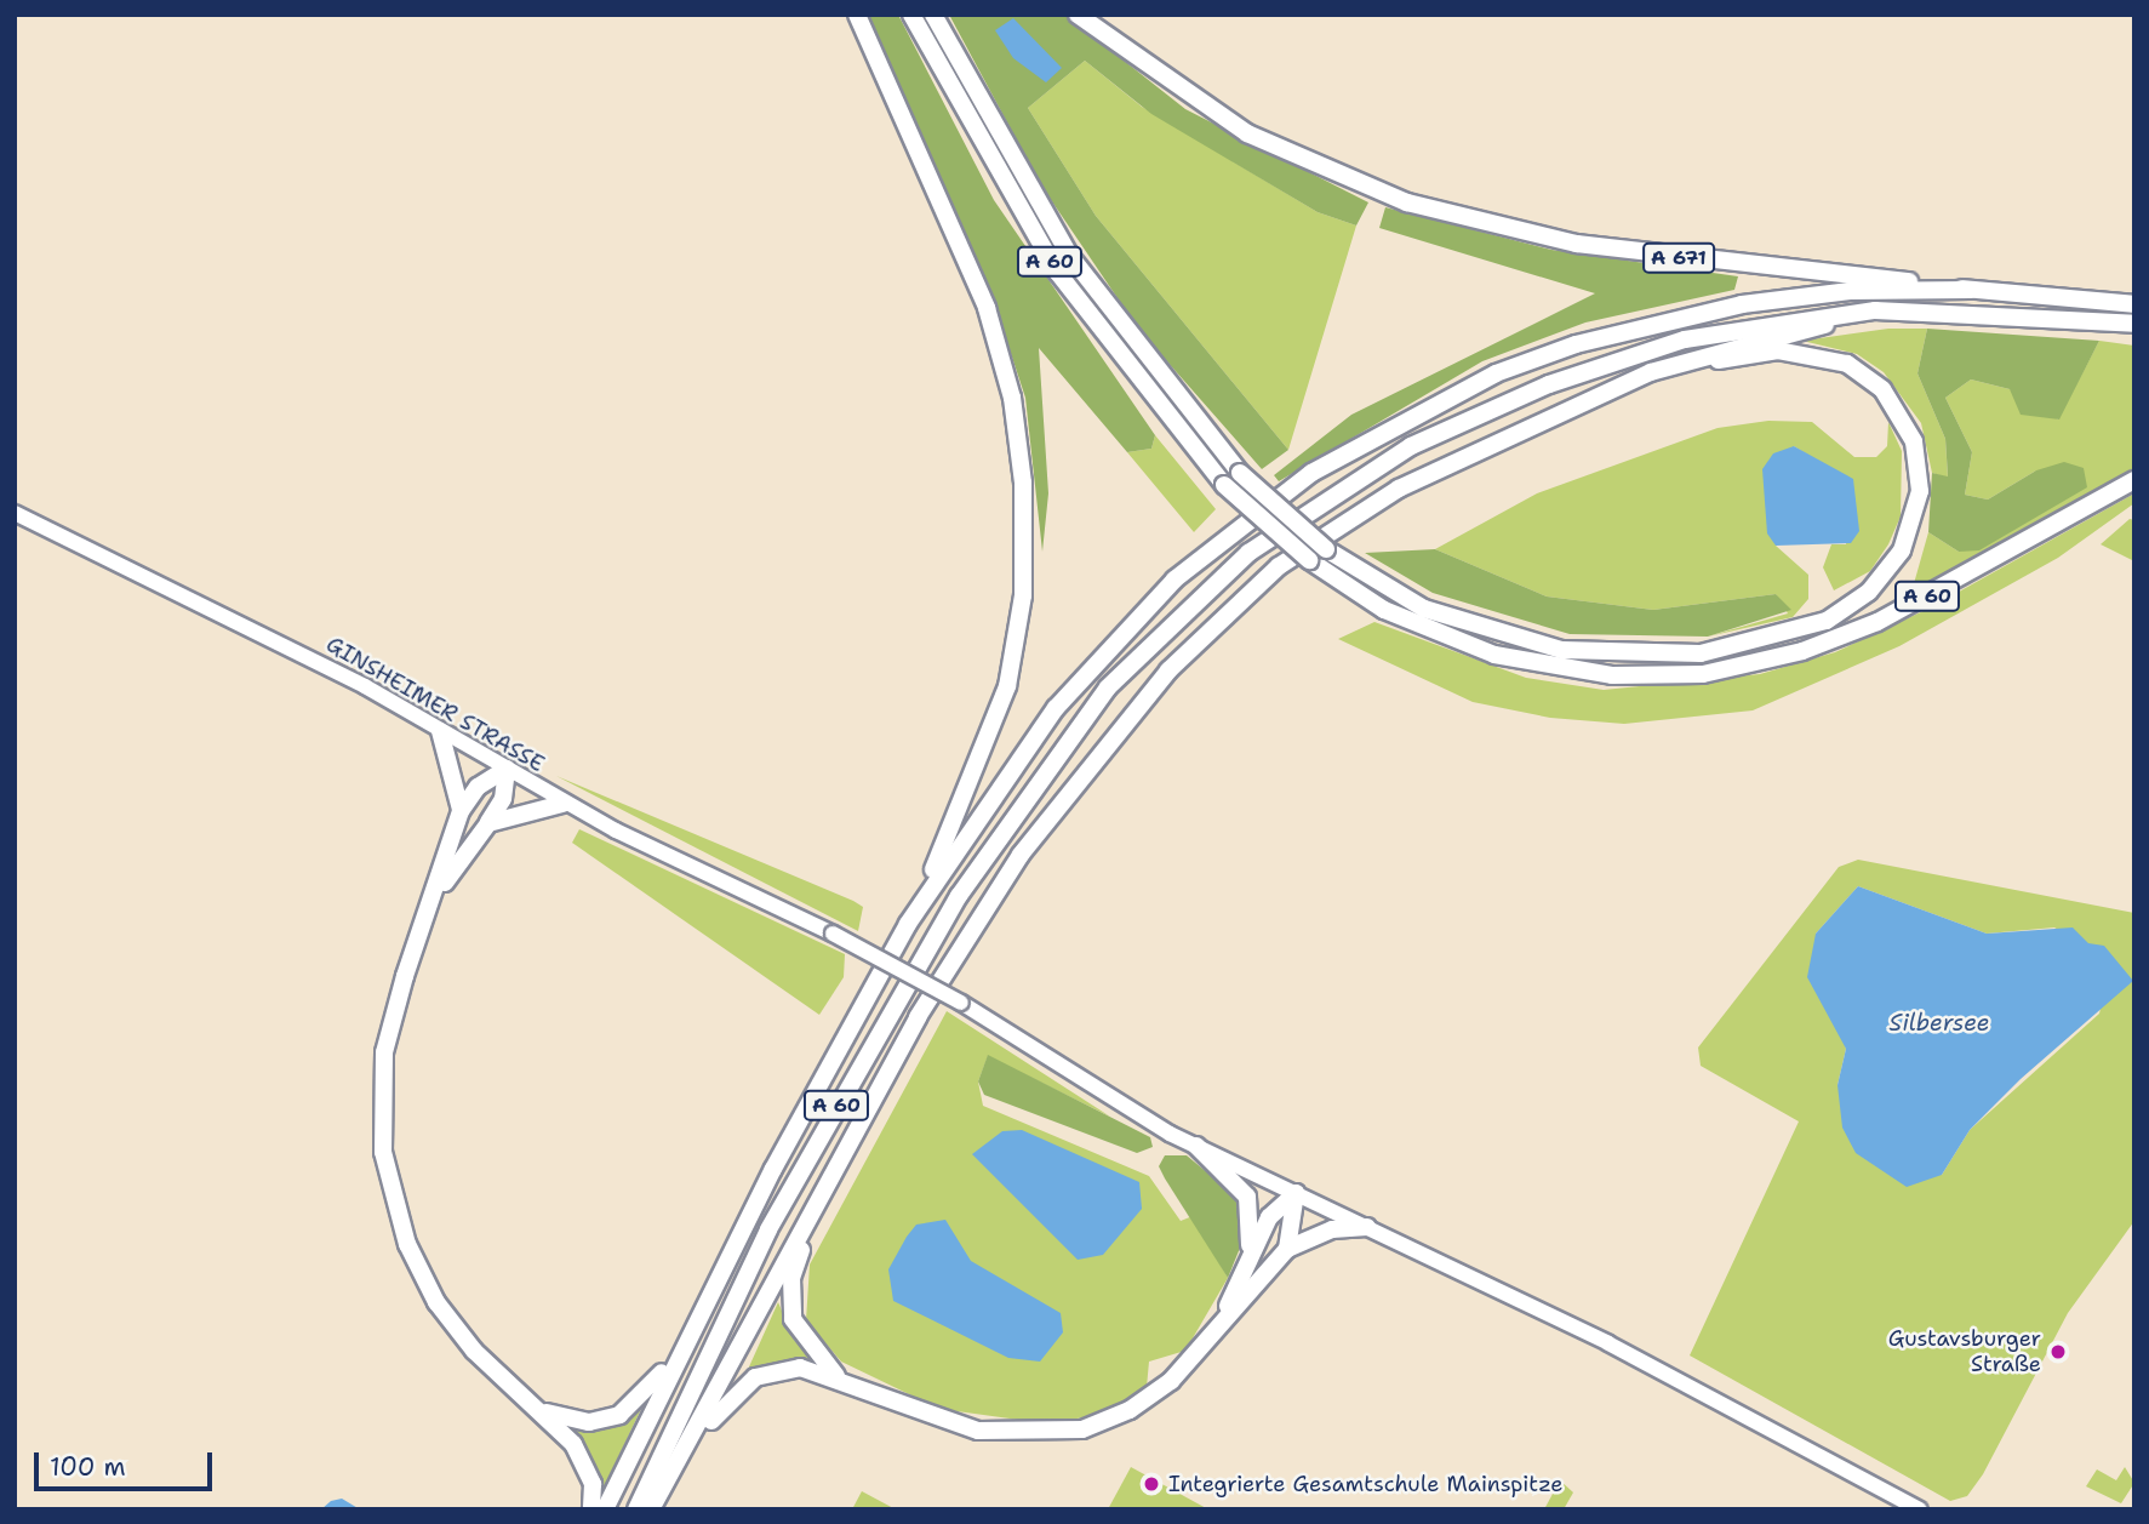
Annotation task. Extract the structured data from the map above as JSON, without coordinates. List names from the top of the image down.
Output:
{
  "streets": {
    "highway": ["A 671", "A 60"],
    "main road": ["GINSHEIMER STRASSE"]
  },
  "crossings": [
    ["A 671", "A 60"]
  ],
  "water": ["Silbersee"],
  "places": ["Gustavsburger Straße", "Integrierte Gesamtschule Mainspitze"],
  "scale_bar": "100 m"
}
